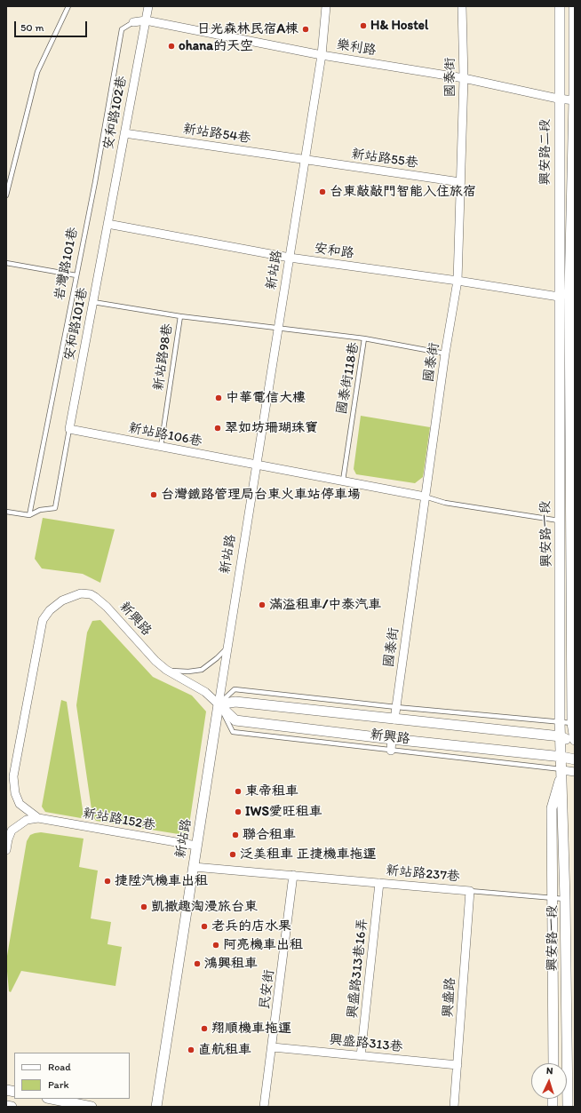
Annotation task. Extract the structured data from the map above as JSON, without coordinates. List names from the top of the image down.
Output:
{
  "streets": {
    "street": [
      "樂利路",
      "國泰街",
      "安和路102巷",
      "新站路54巷",
      "興安路二段",
      "新站路55巷",
      "安和路",
      "新站路",
      "安和路101巷",
      "新站路106巷",
      "興安路一段",
      "新興路",
      "新站路152巷",
      "新站路237巷",
      "興盛路313巷16弄",
      "民安街",
      "興盛路",
      "興盛路313巷"
    ],
    "lane": ["岩灣路101巷", "新站路98巷", "國泰街118巷"]
  },
  "crossings": [
    ["樂利路", "國泰街"],
    ["樂利路", "安和路102巷"],
    ["樂利路", "興安路二段"],
    ["樂利路", "岩灣路101巷"],
    ["樂利路", "新站路"],
    ["國泰街", "新站路55巷"],
    ["國泰街", "安和路"],
    ["國泰街", "國泰街118巷"],
    ["國泰街", "新站路106巷"],
    ["國泰街", "新興路"],
    ["安和路102巷", "新站路54巷"],
    ["安和路102巷", "安和路"],
    ["安和路102巷", "安和路101巷"],
    ["新站路54巷", "新站路55巷"],
    ["新站路54巷", "新站路"],
    ["興安路二段", "安和路"],
    ["興安路二段", "興安路一段"],
    ["新站路55巷", "新站路"],
    ["安和路", "新站路"],
    ["安和路", "安和路101巷"],
    ["安和路", "興安路一段"],
    ["新站路", "新站路106巷"],
    ["新站路", "新興路"],
    ["新站路", "新站路152巷"],
    ["新站路", "新站路237巷"],
    ["安和路101巷", "新站路98巷"],
    ["安和路101巷", "新站路106巷"],
    ["新站路98巷", "新站路106巷"],
    ["國泰街118巷", "新站路106巷"],
    ["興安路一段", "新興路"],
    ["興安路一段", "新站路237巷"],
    ["新興路", "新站路152巷"],
    ["新站路237巷", "興盛路313巷16弄"],
    ["新站路237巷", "民安街"],
    ["新站路237巷", "興盛路"],
    ["興盛路313巷16弄", "興盛路313巷"],
    ["民安街", "興盛路313巷"],
    ["興盛路", "興盛路313巷"]
  ],
  "places": [
    "H& Hostel",
    "日光森林民宿A棟",
    "ohana的天空",
    "台東敲敲門智能入住旅宿",
    "中華電信大樓",
    "翠如坊珊瑚珠寶",
    "台灣鐵路管理局台東火車站停車場",
    "滿溢租車/中泰汽車",
    "東帝租車",
    "IWS愛旺租車",
    "聯合租車",
    "泛美租車 正捷機車拖運",
    "捷陞汽機車出租",
    "凱撒趣淘漫旅台東",
    "老兵的店水果",
    "阿亮機車出租",
    "鴻興租車",
    "翔順機車拖運",
    "直航租車"
  ],
  "legend": ["Road", "Park"],
  "scale_bar": "50 m",
  "north": "top"
}
